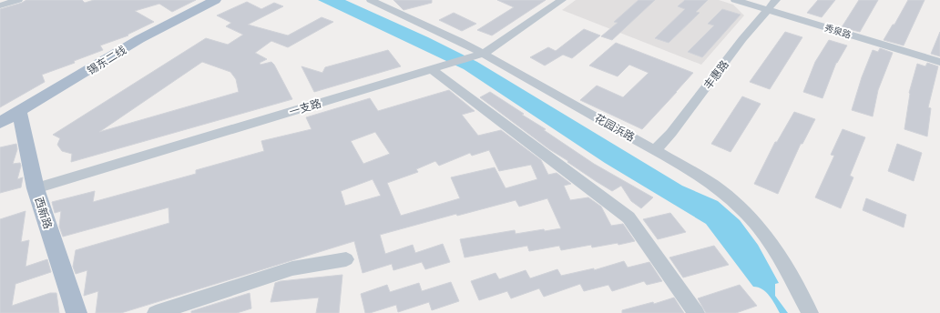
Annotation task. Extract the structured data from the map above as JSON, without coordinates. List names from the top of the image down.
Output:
{
  "streets": {
    "main road": ["锡东二线", "西新路"],
    "street": [
      "秀泉路",
      "丰惠路",
      "一支路",
      "花园浜路"
    ]
  },
  "crossings": [
    ["秀泉路", "丰惠路"],
    ["锡东二线", "西新路"],
    ["丰惠路", "花园浜路"],
    ["一支路", "花园浜路"],
    ["一支路", "西新路"]
  ]
}
